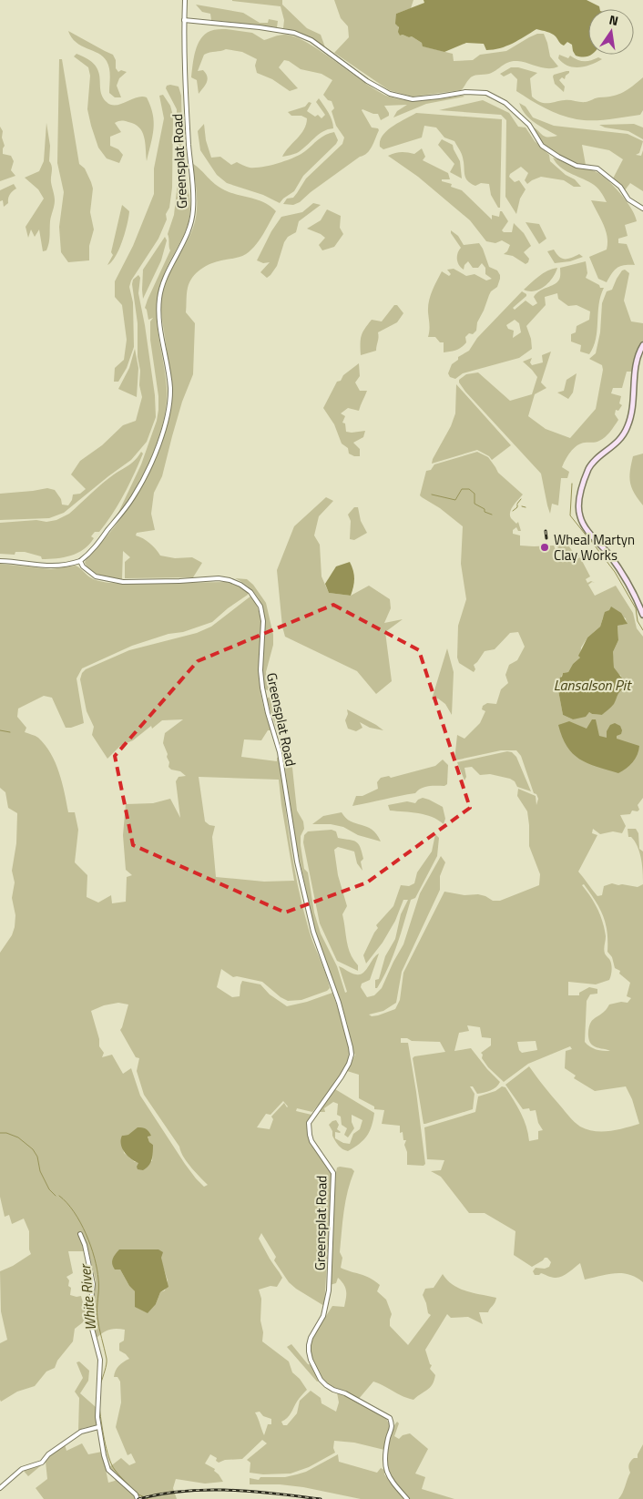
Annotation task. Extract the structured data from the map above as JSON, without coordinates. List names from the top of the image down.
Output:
{
  "streets": {
    "street": ["Greensplat Road"]
  },
  "water": ["Lansalson Pit", "White River"],
  "places": ["Wheal Martyn Clay Works"],
  "north": "top"
}
